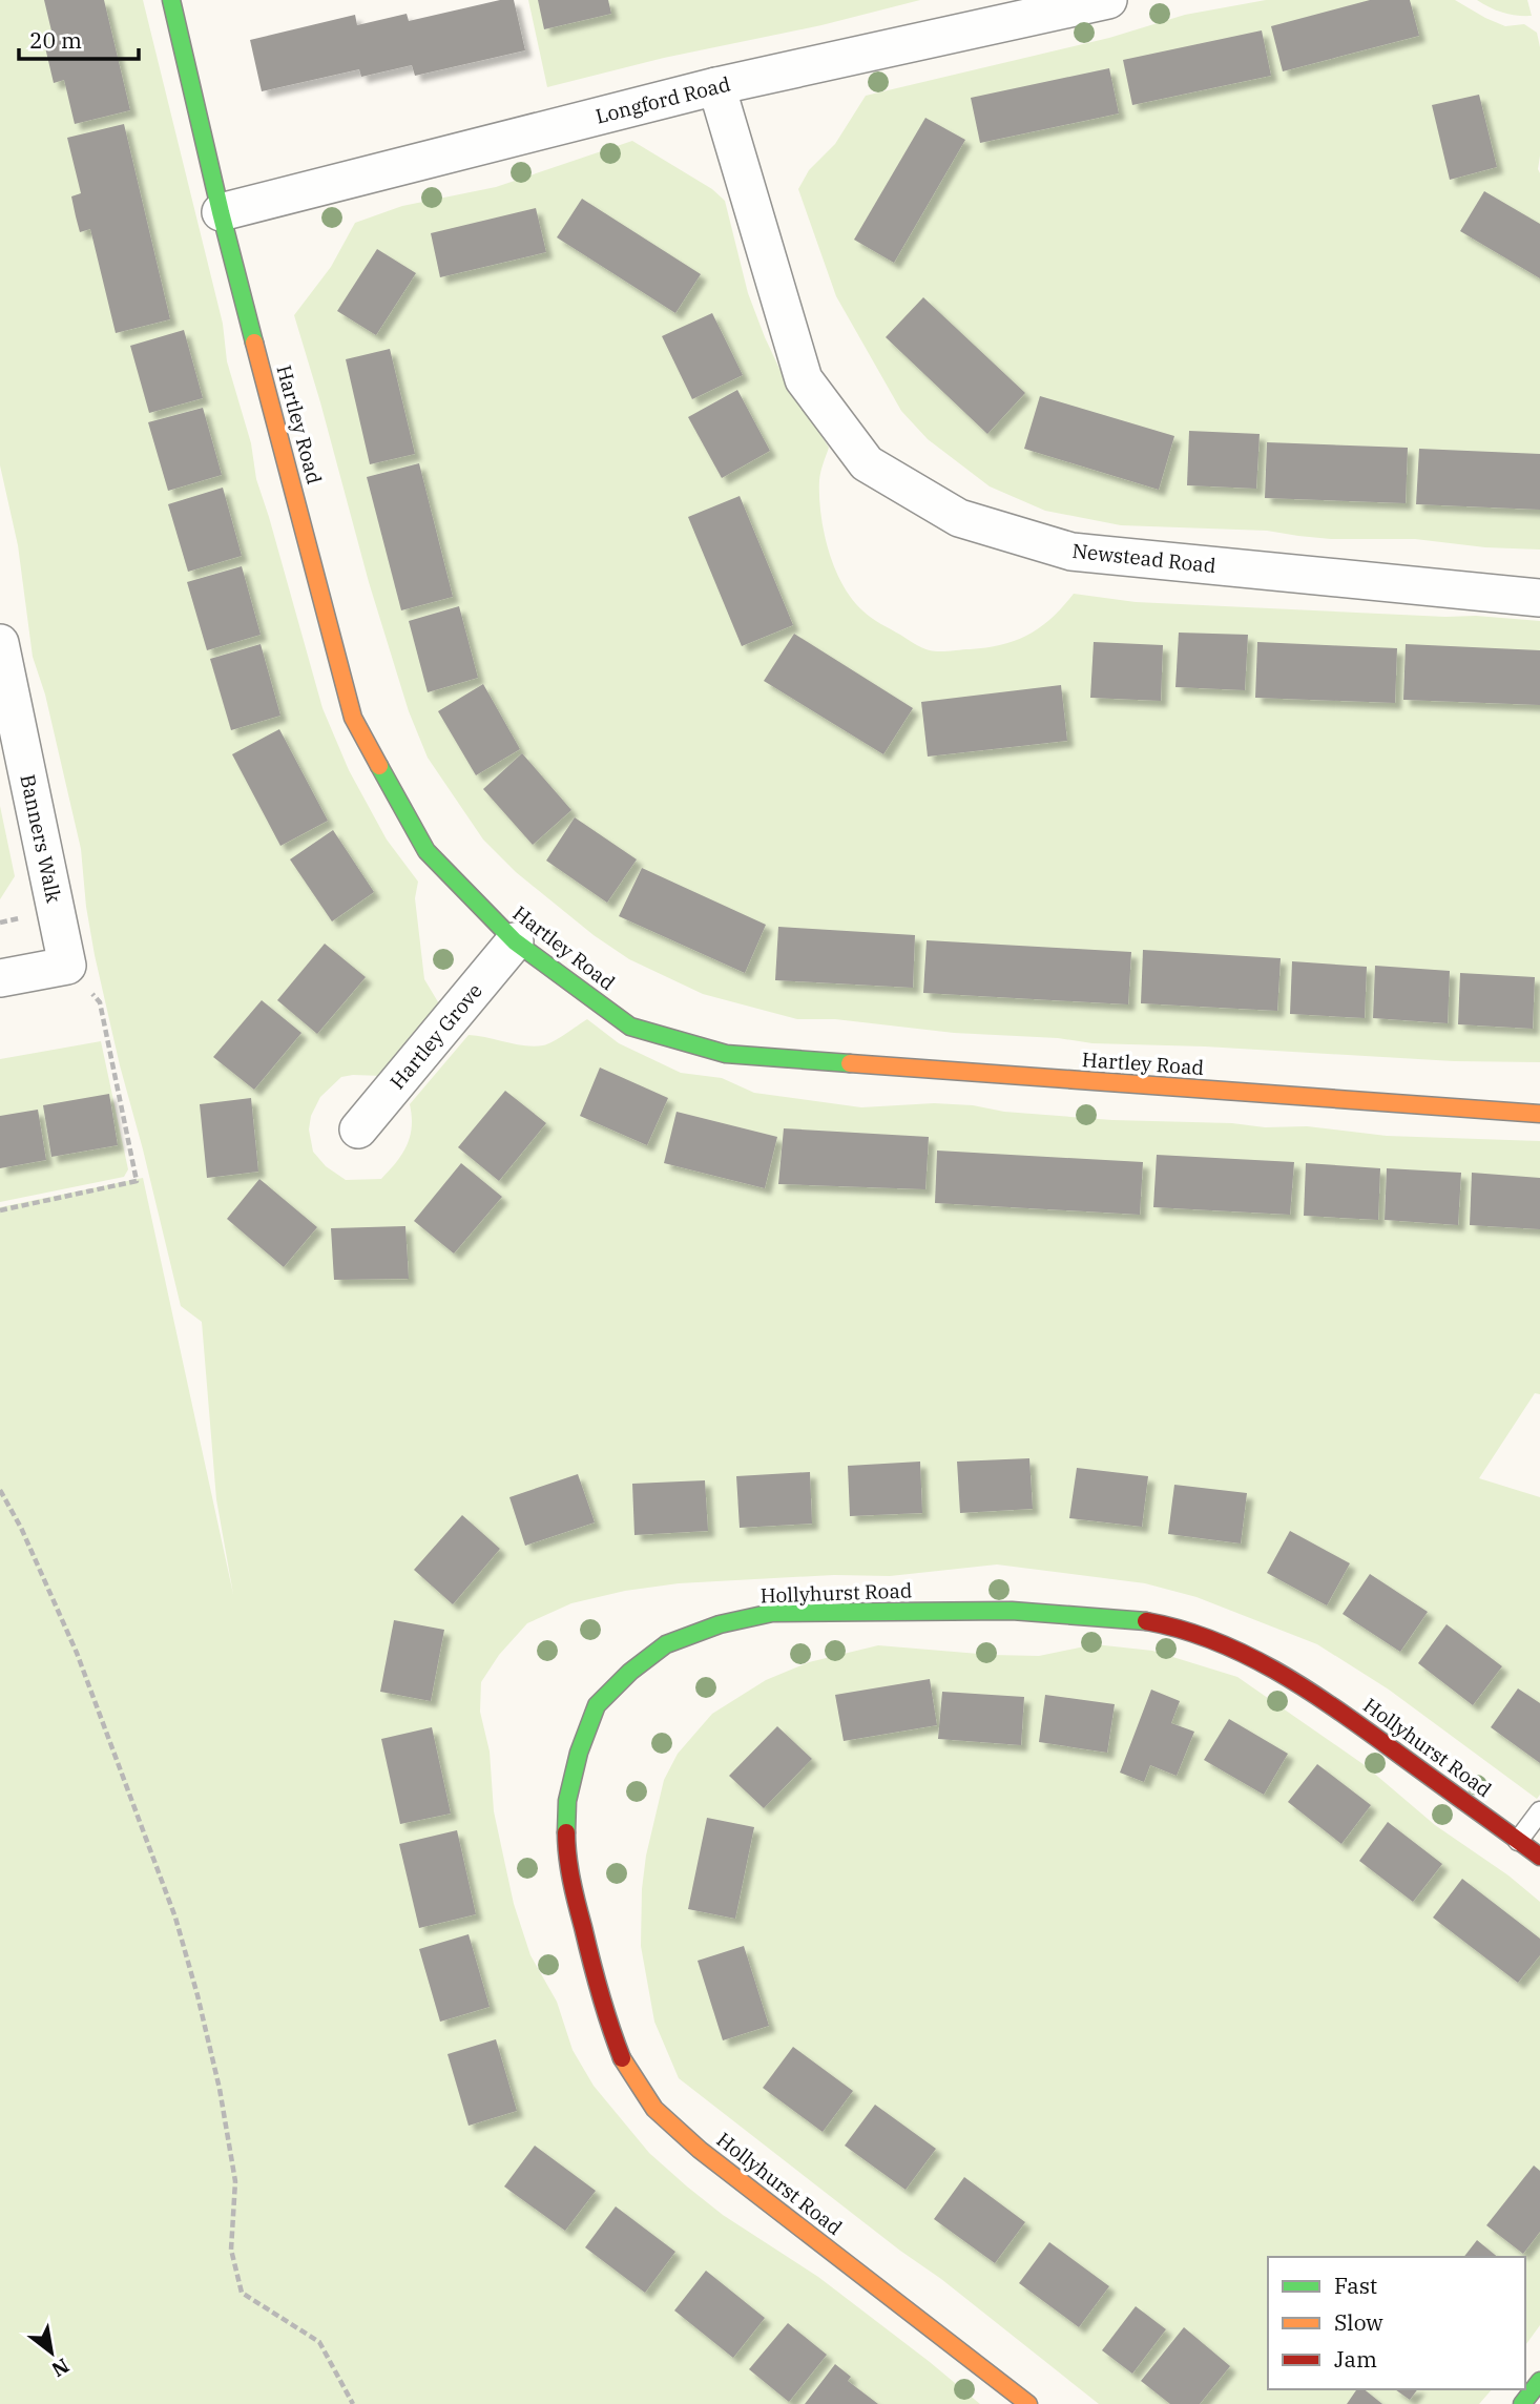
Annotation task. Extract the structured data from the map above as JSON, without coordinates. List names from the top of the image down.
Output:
{
  "streets": {
    "street": [
      "Longford Road",
      "Hartley Road",
      "Newstead Road",
      "Banners Walk",
      "Hartley Grove",
      "Hollyhurst Road"
    ]
  },
  "crossings": [
    ["Longford Road", "Hartley Road"],
    ["Longford Road", "Newstead Road"],
    ["Hartley Road", "Hartley Grove"]
  ],
  "legend": ["Fast", "Slow", "Jam"],
  "scale_bar": "20 m",
  "north": "bottom right"
}
